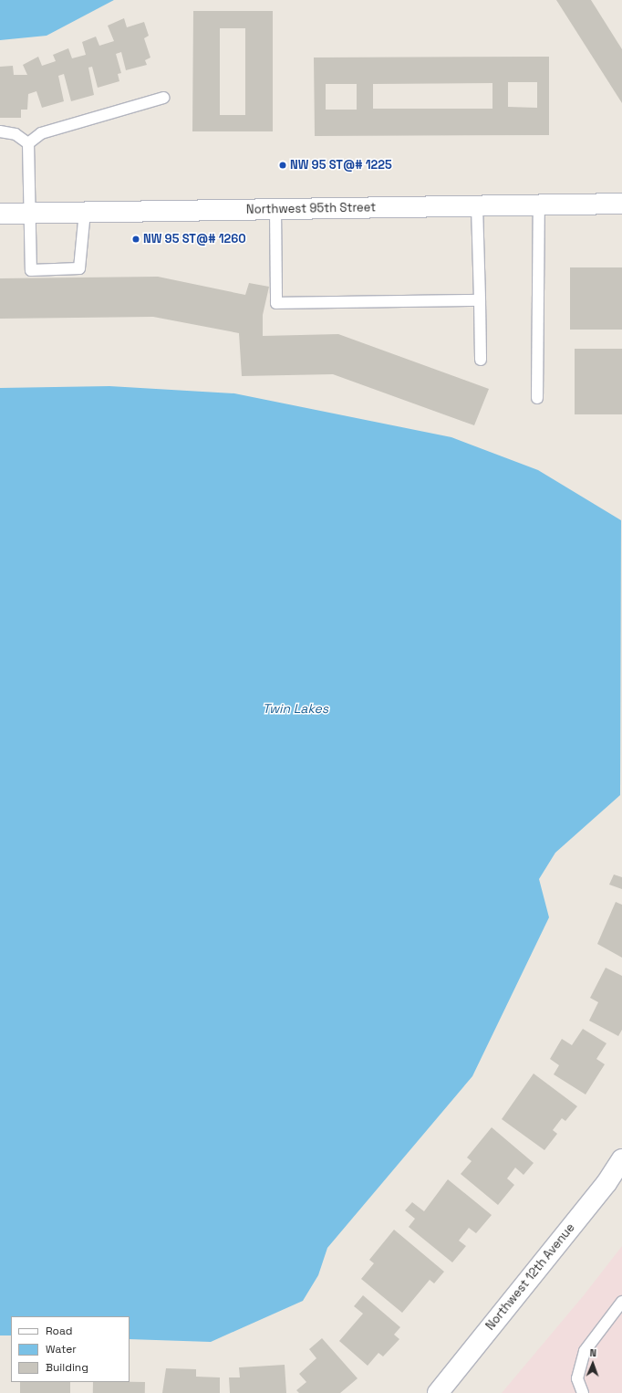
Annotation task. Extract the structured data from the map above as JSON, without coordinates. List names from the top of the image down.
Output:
{
  "streets": {
    "main road": ["Northwest 95th Street", "Northwest 12th Avenue"]
  },
  "water": ["Twin Lakes"],
  "places": ["NW 95 ST@# 1225", "NW 95 ST@# 1260"],
  "legend": ["Road", "Water", "Building"],
  "north": "top"
}
